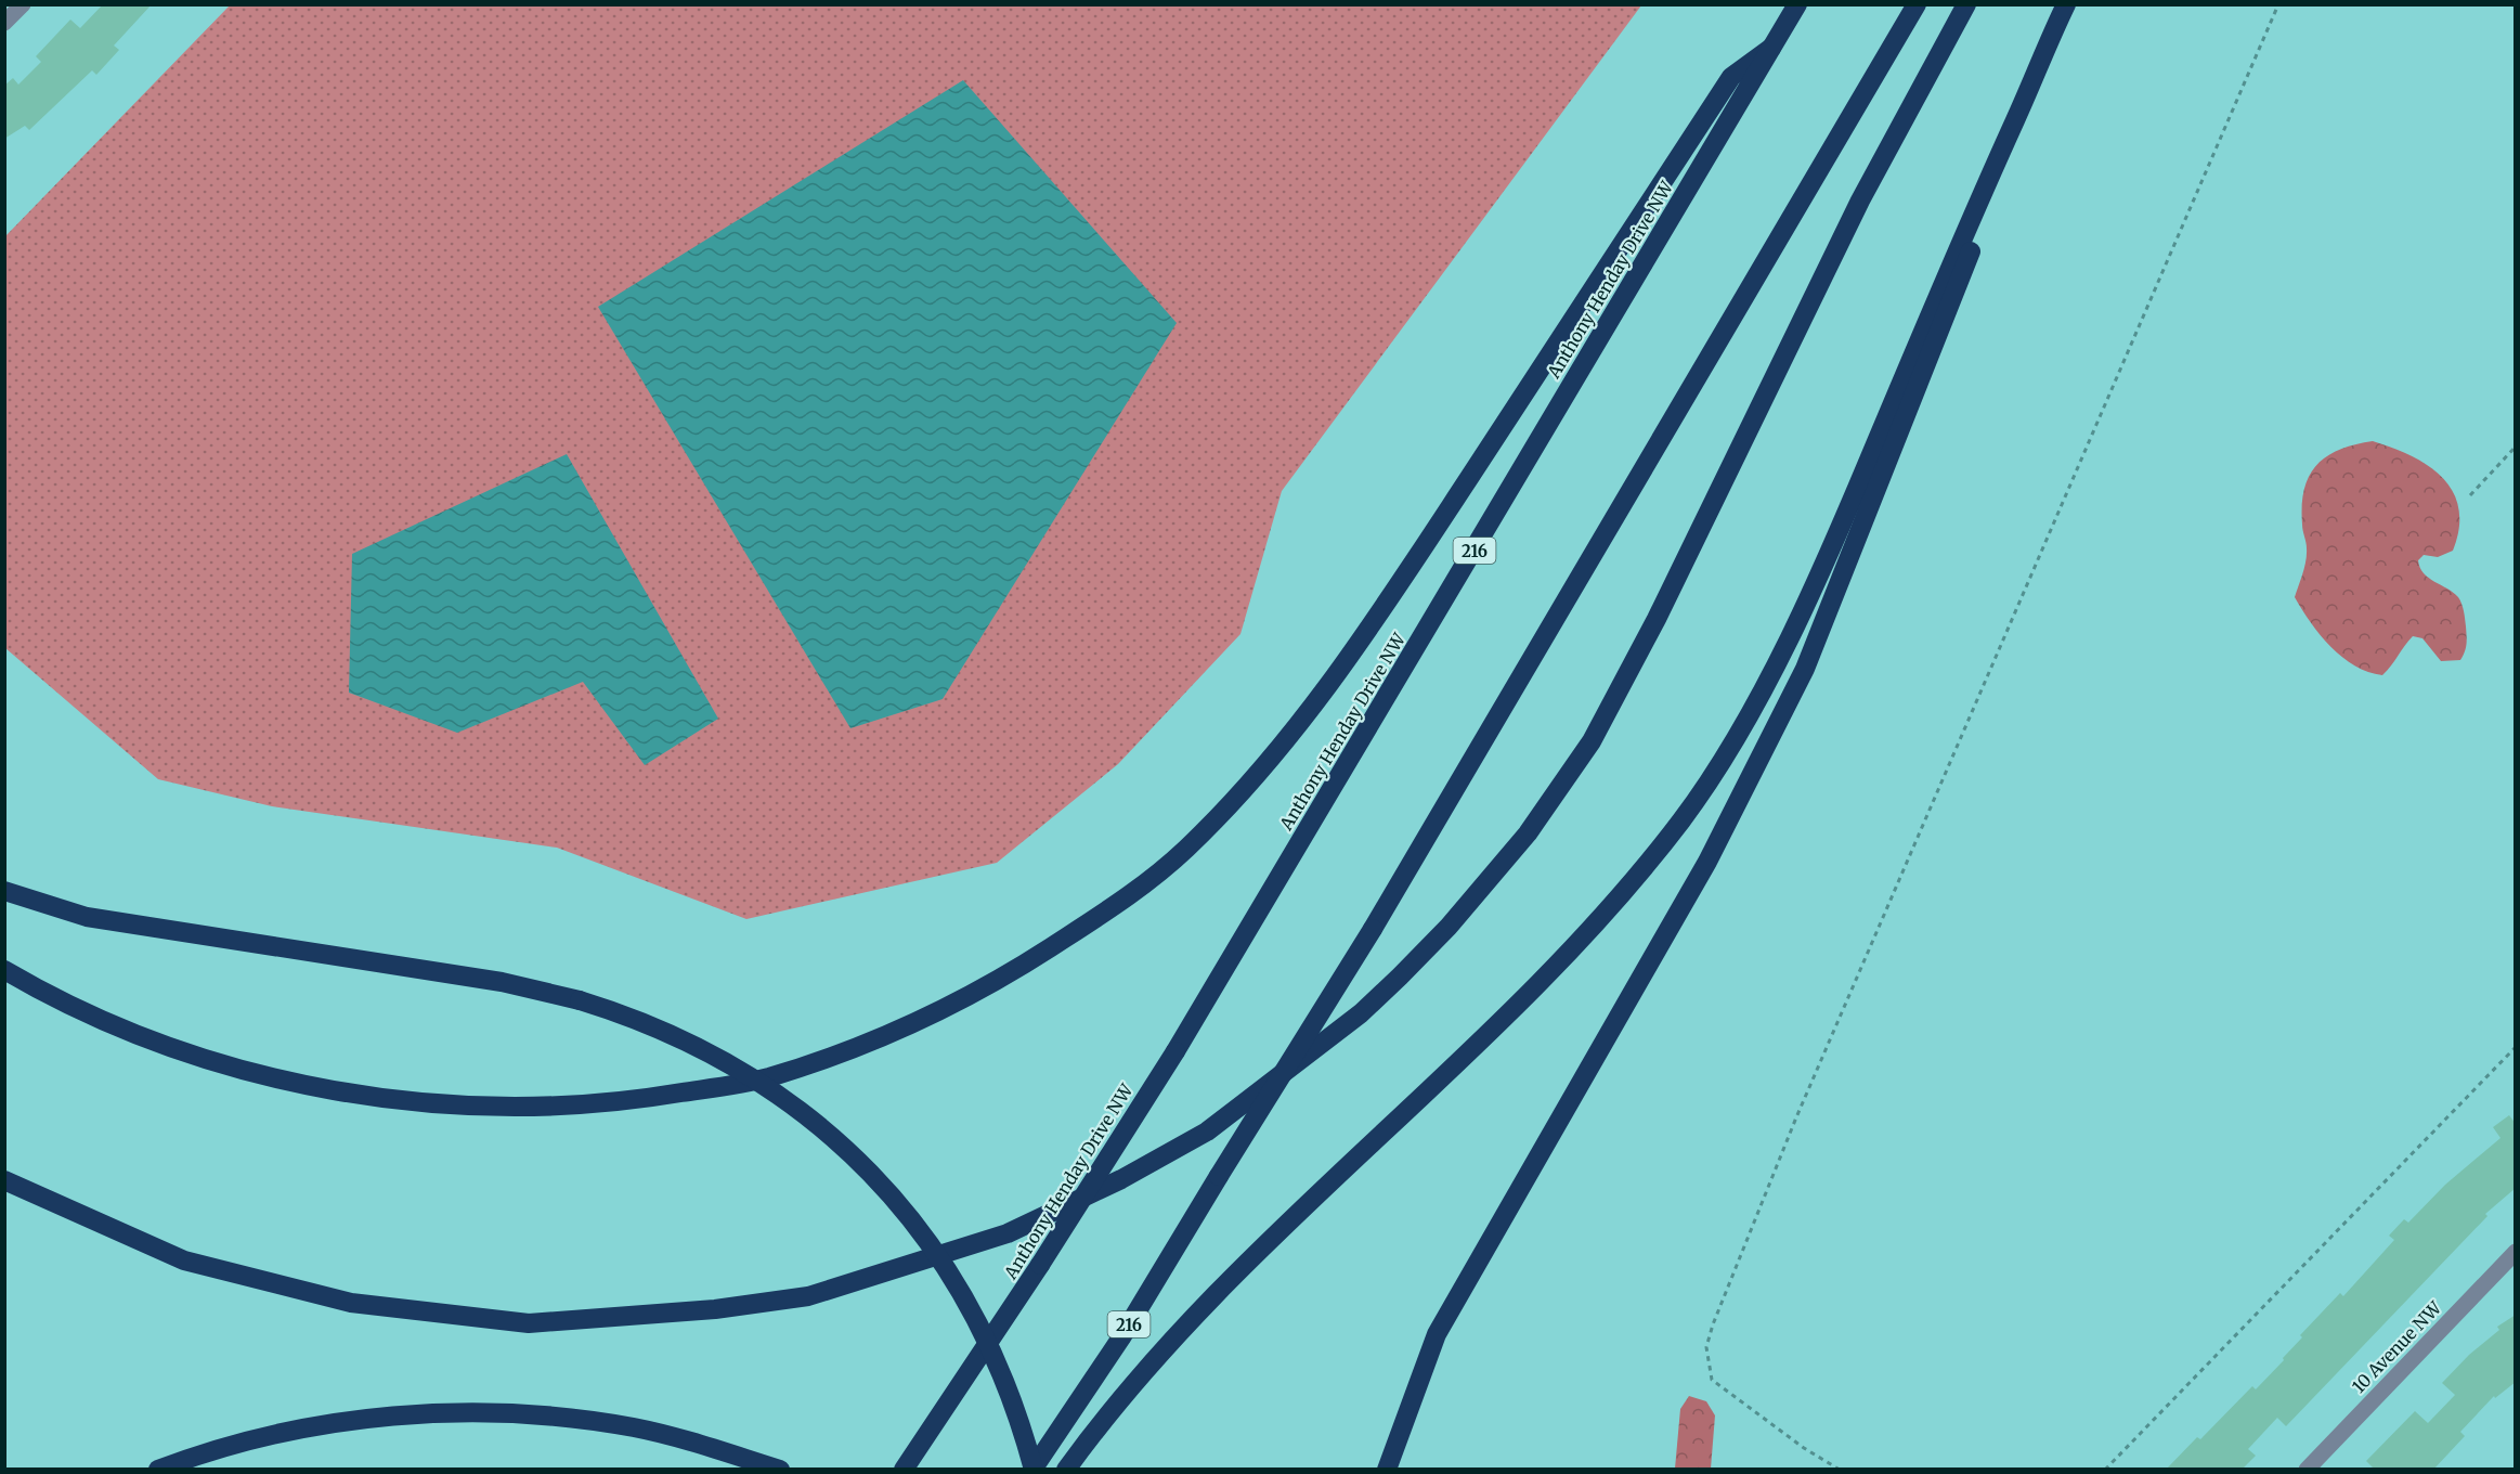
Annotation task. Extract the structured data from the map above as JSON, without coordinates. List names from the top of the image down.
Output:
{
  "streets": {
    "highway": ["Anthony Henday Drive NW", "216"],
    "street": ["10 Avenue NW"]
  }
}
